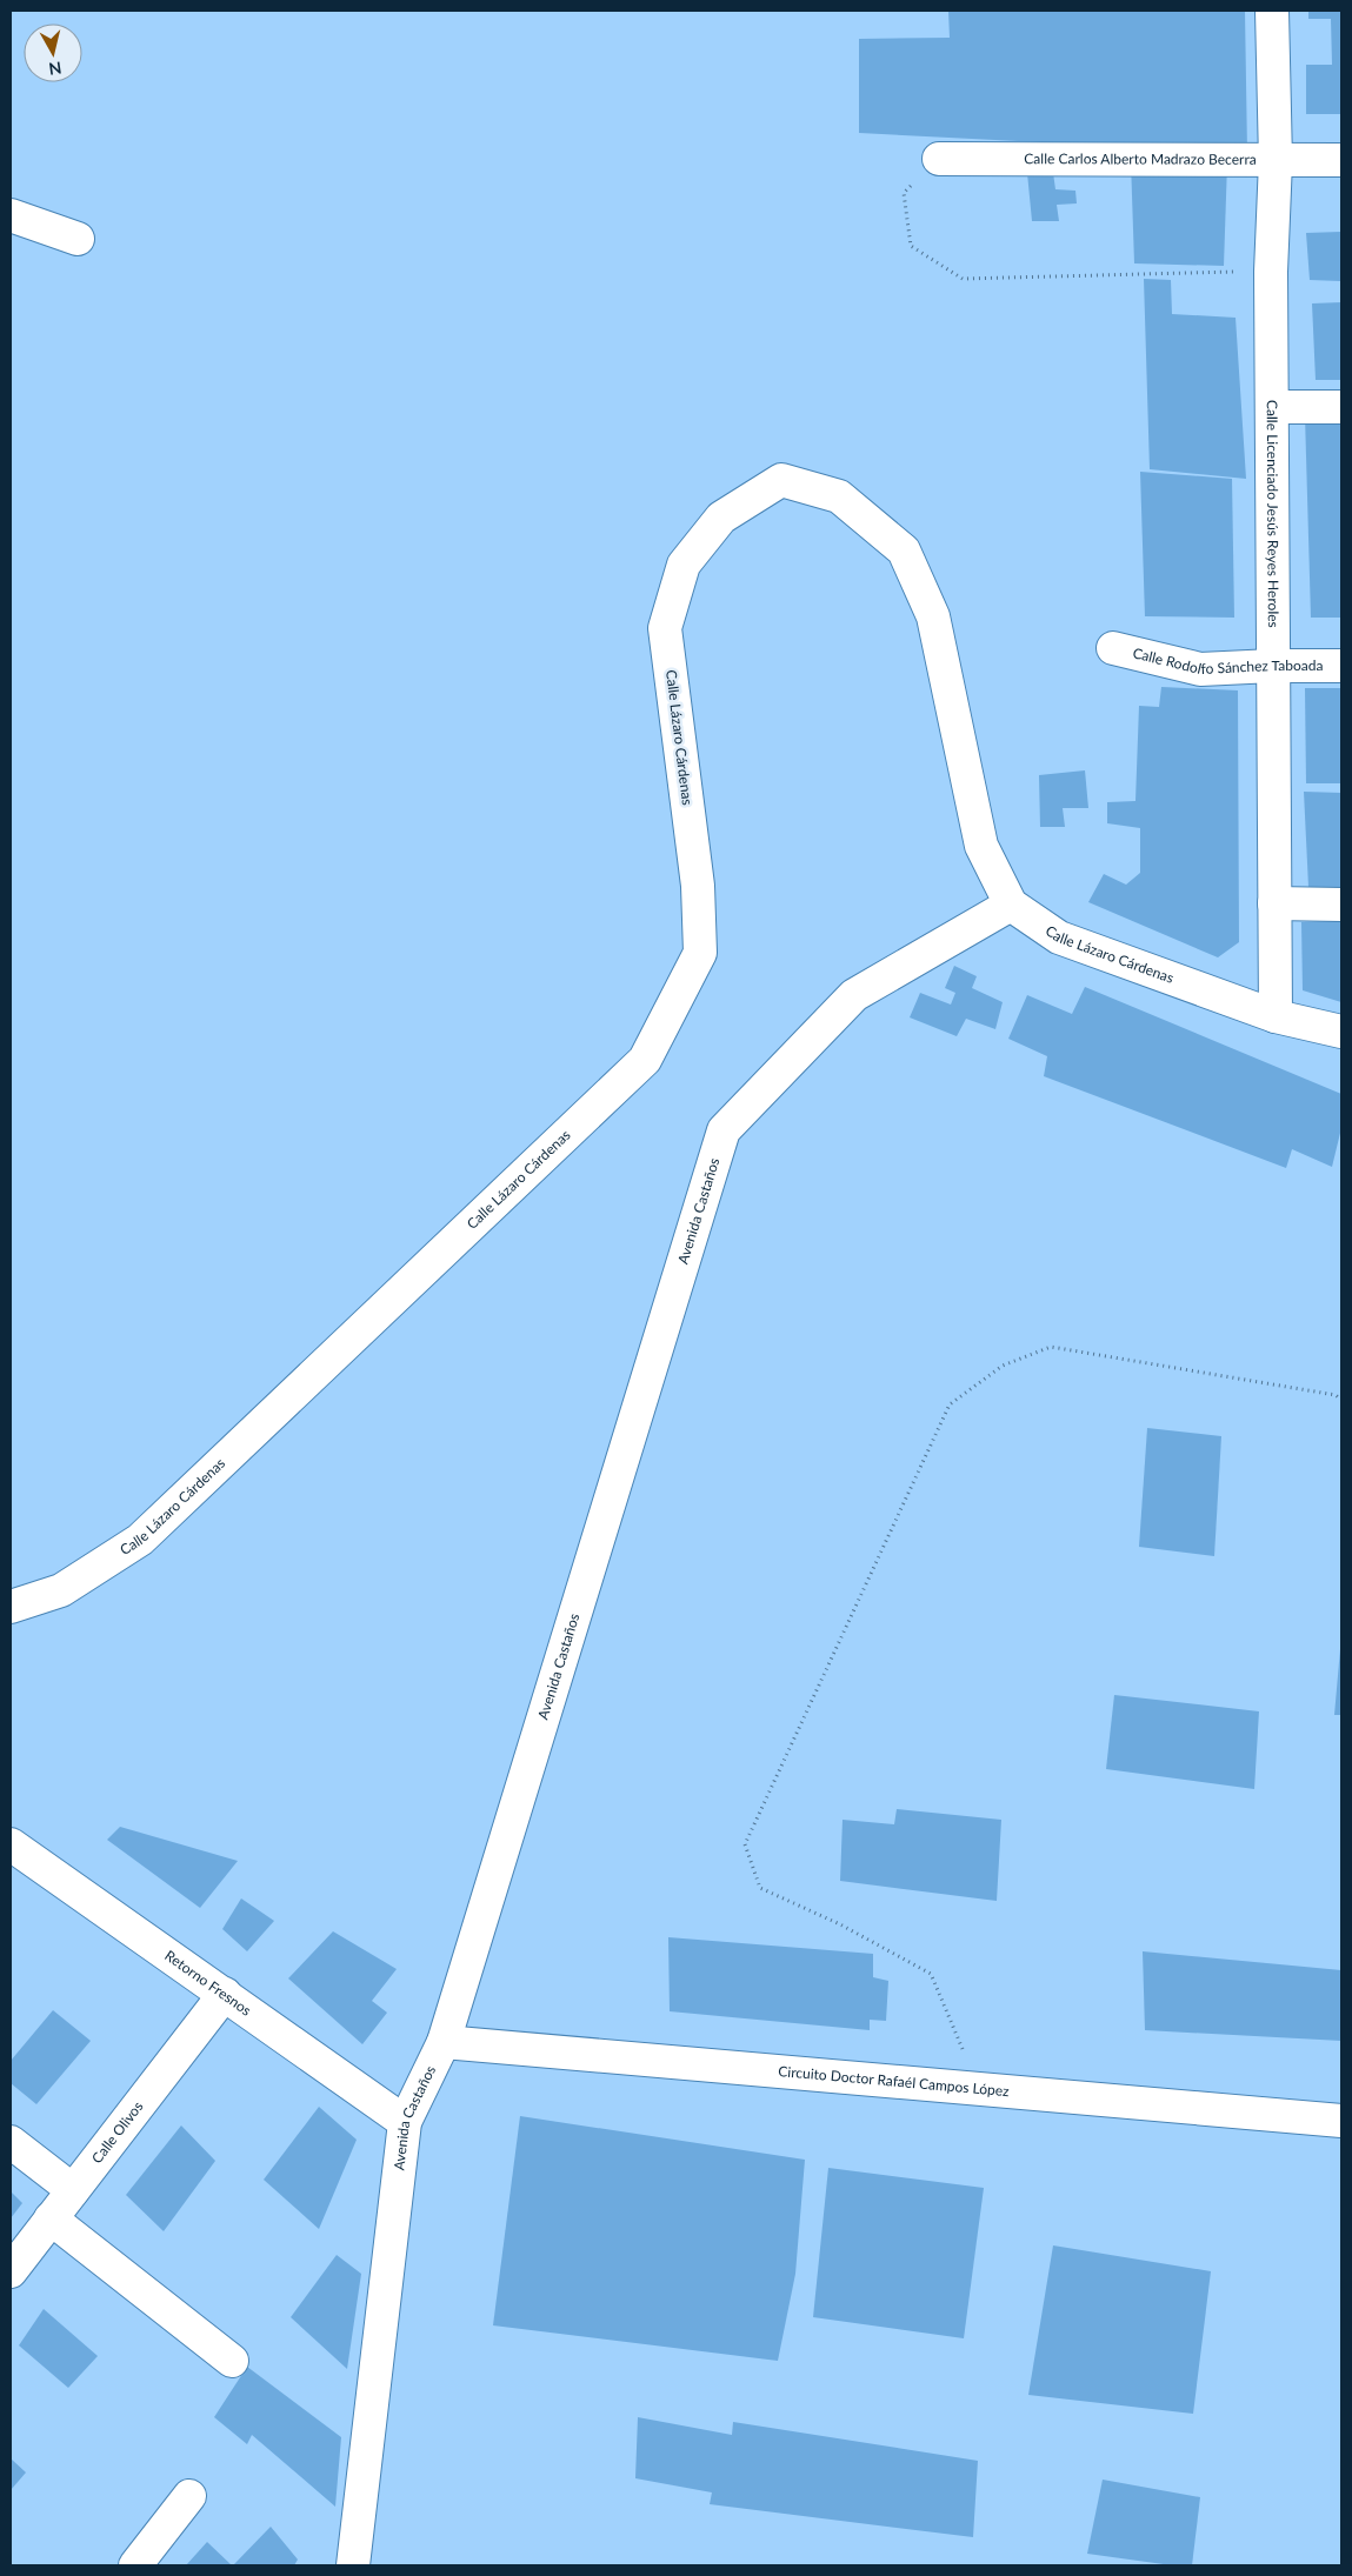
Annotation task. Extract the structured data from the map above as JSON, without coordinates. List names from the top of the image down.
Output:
{
  "streets": {
    "street": [
      "Calle Carlos Alberto Madrazo Becerra",
      "Calle Licenciado Jesús Reyes Heroles",
      "Calle Rodolfo Sánchez Taboada",
      "Calle Lázaro Cárdenas",
      "Avenida Castaños",
      "Retorno Fresnos",
      "Circuito Doctor Rafaél Campos López",
      "Calle Olivos"
    ]
  },
  "crossings": [
    ["Calle Carlos Alberto Madrazo Becerra", "Calle Licenciado Jesús Reyes Heroles"],
    ["Calle Licenciado Jesús Reyes Heroles", "Calle Rodolfo Sánchez Taboada"],
    ["Calle Licenciado Jesús Reyes Heroles", "Calle Lázaro Cárdenas"],
    ["Calle Lázaro Cárdenas", "Avenida Castaños"],
    ["Avenida Castaños", "Retorno Fresnos"],
    ["Avenida Castaños", "Circuito Doctor Rafaél Campos López"],
    ["Retorno Fresnos", "Calle Olivos"]
  ],
  "north": "bottom"
}
